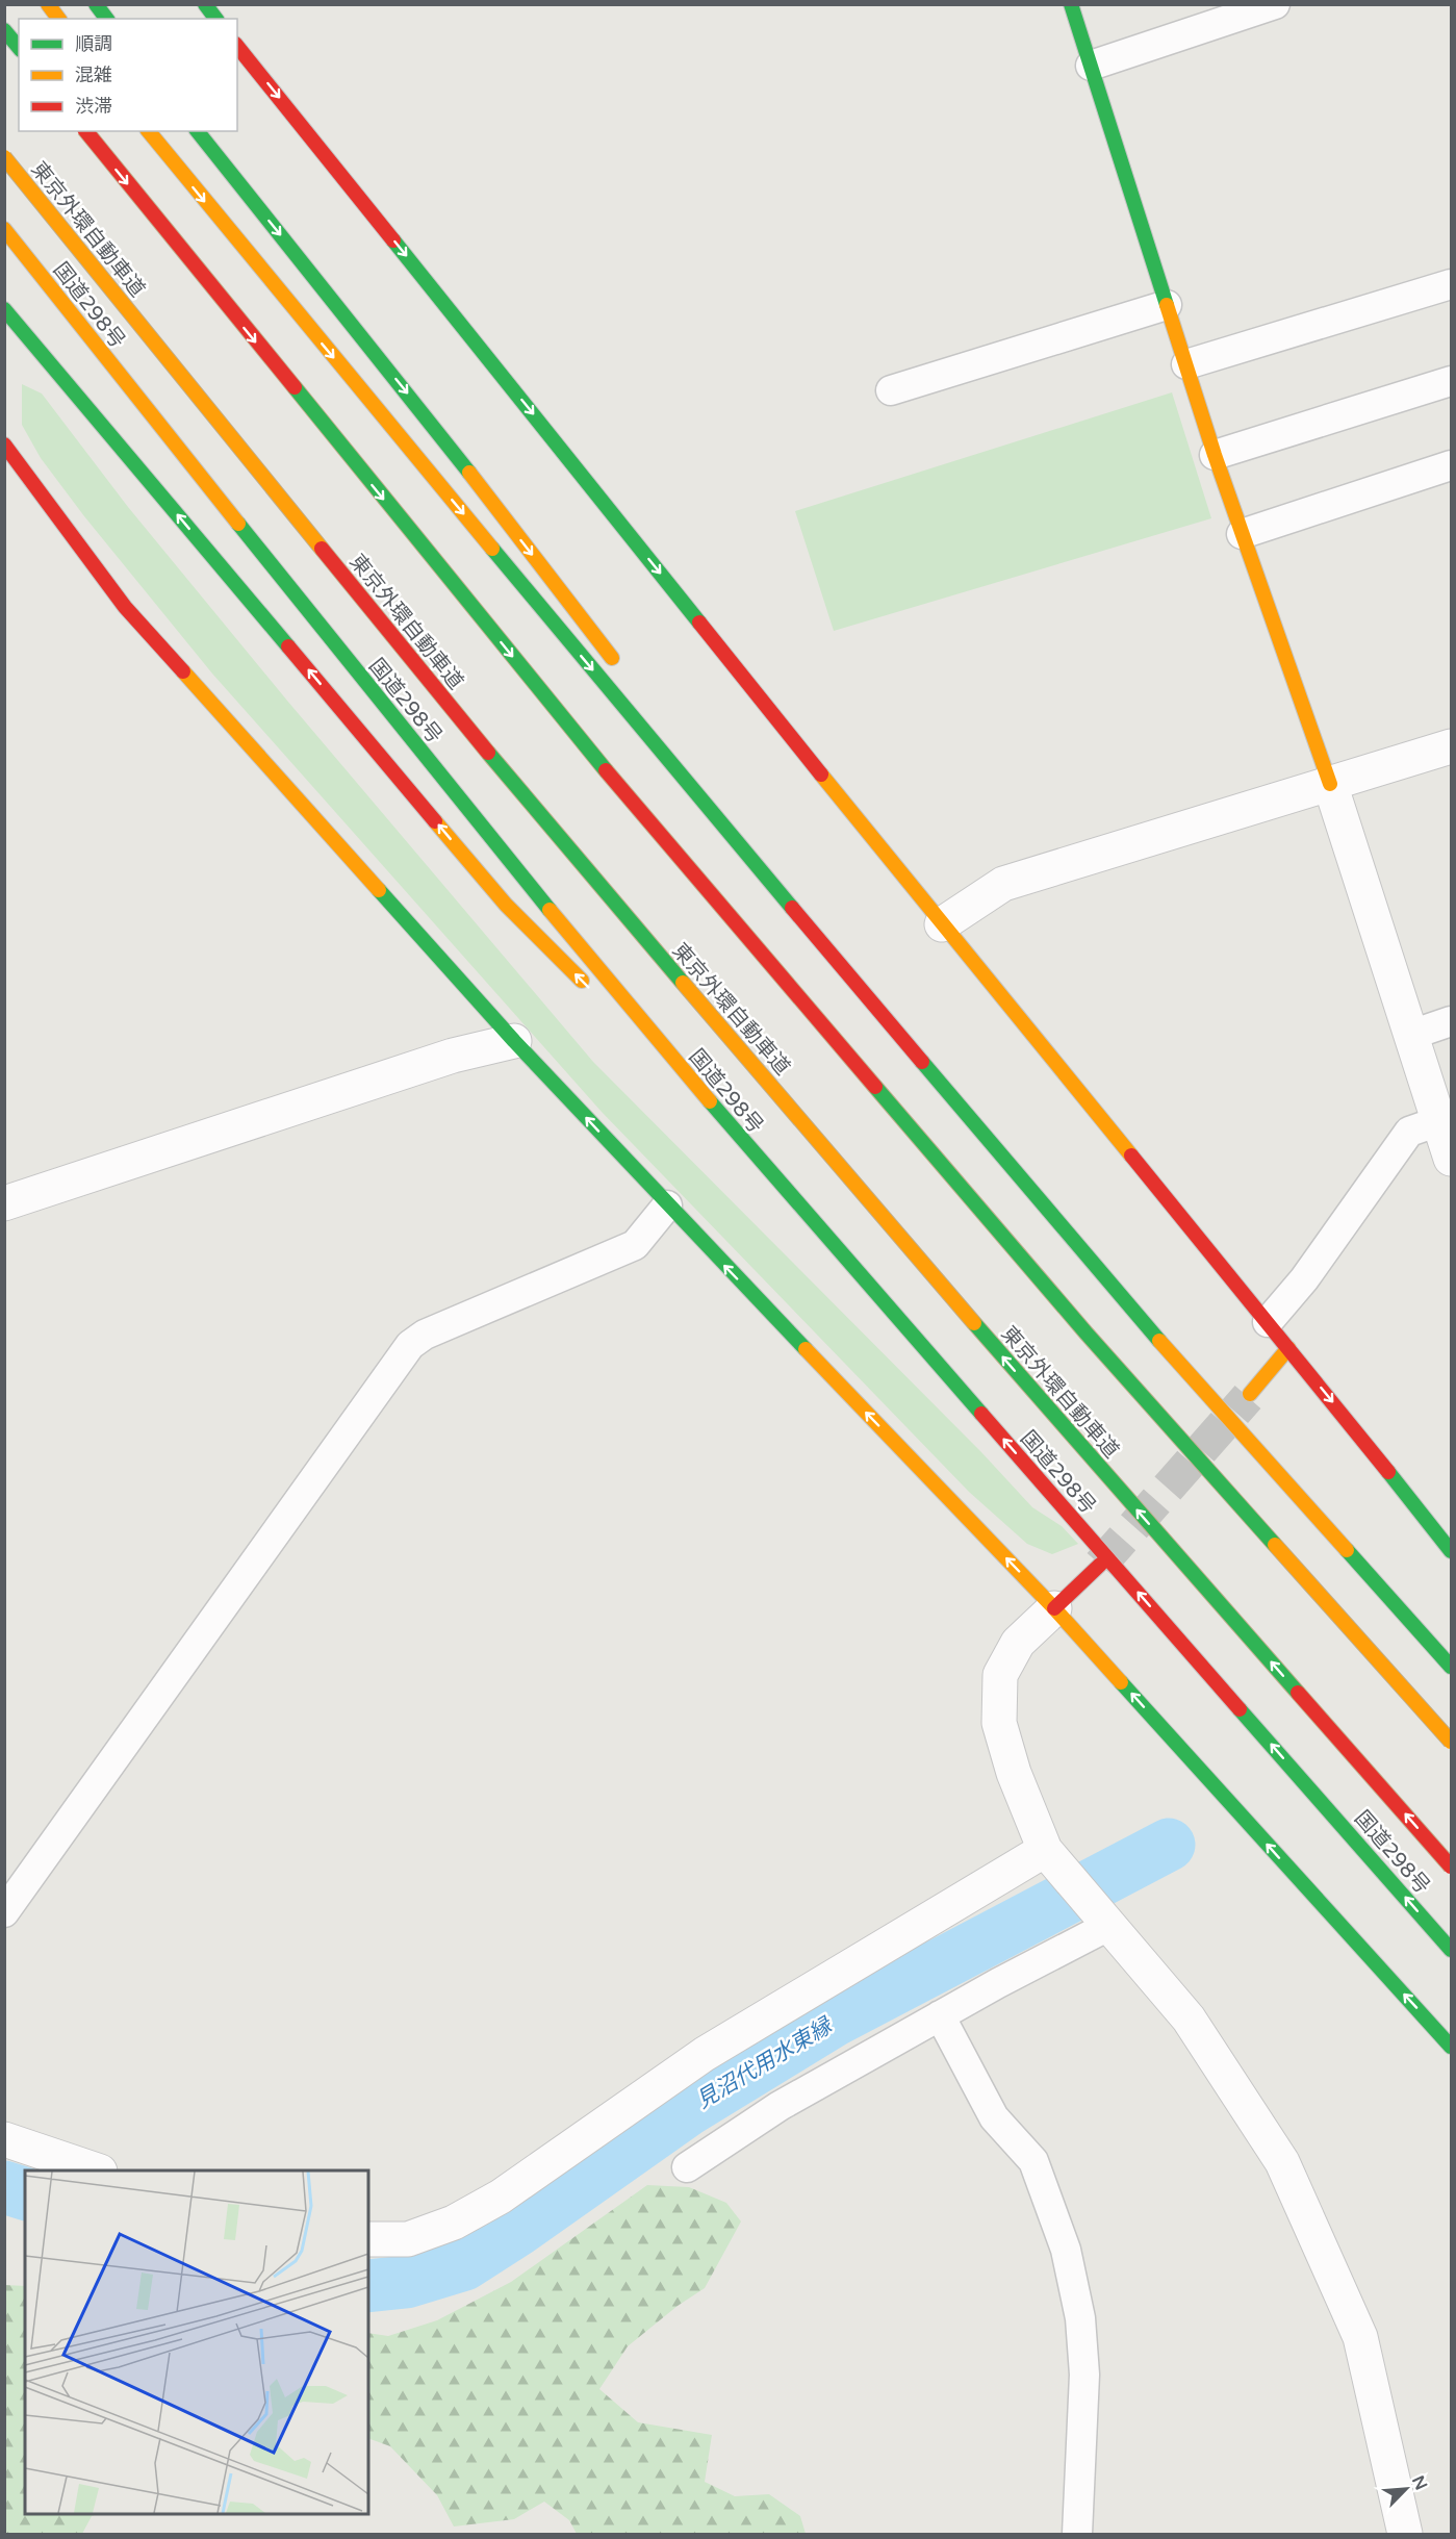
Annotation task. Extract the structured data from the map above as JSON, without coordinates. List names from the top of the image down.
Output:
{
  "streets": {
    "main road": ["東京外環自動車道", "国道298号"]
  },
  "water": ["見沼代用水東縁"],
  "legend": ["順調", "混雑", "渋滞"],
  "north": "top right"
}
